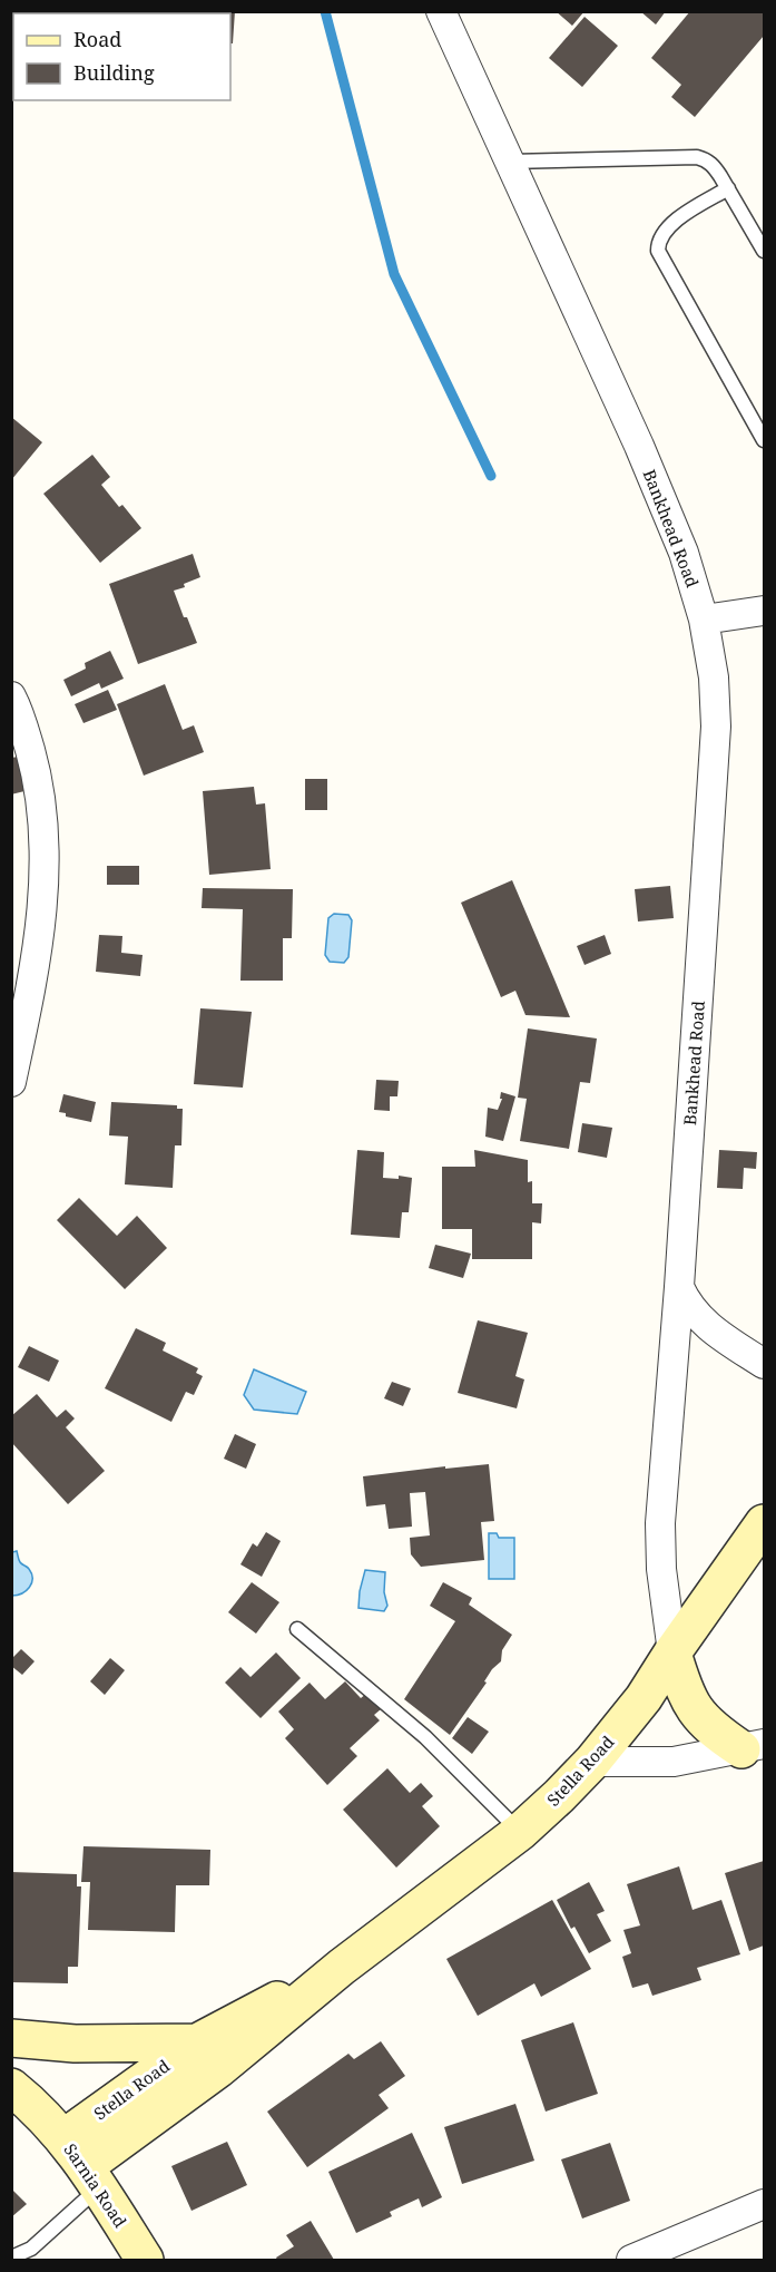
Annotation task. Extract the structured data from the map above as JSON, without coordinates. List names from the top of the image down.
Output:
{
  "streets": {
    "main road": ["Stella Road", "Sarnia Road"],
    "street": ["Bankhead Road"]
  },
  "crossings": [
    ["Bankhead Road", "Stella Road"],
    ["Stella Road", "Sarnia Road"]
  ],
  "legend": ["Road", "Building"]
}
